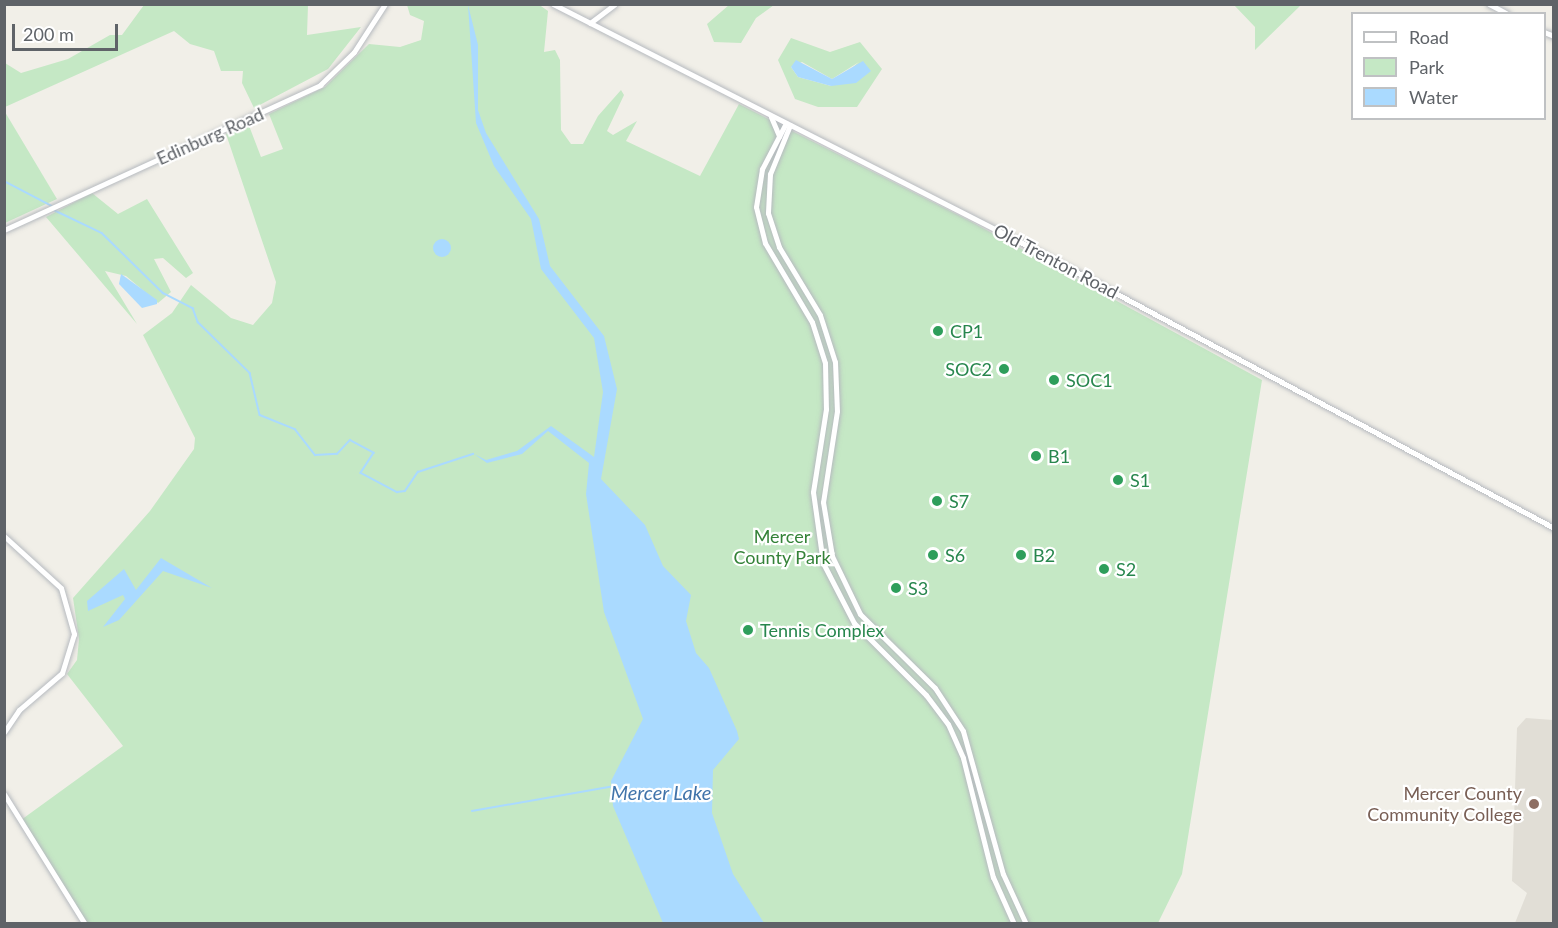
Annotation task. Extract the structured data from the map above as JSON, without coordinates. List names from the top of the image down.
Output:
{
  "streets": {
    "street": ["Edinburg Road", "Old Trenton Road"]
  },
  "water": ["Mercer Lake"],
  "parks": ["Mercer County Park"],
  "places": [
    "CP1",
    "SOC2",
    "SOC1",
    "B1",
    "S1",
    "S7",
    "S6",
    "B2",
    "S2",
    "S3",
    "Tennis Complex",
    "Mercer County Community College"
  ],
  "legend": ["Road", "Park", "Water"],
  "scale_bar": "200 m"
}
